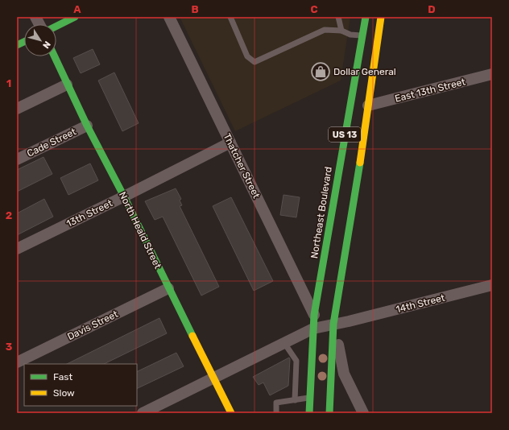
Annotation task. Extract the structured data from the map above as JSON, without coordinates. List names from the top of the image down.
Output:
{
  "streets": {
    "main road": ["US 13", "Northeast Boulevard", "North Heald Street"],
    "street": [
      "East 13th Street",
      "Cade Street",
      "Thatcher Street",
      "13th Street",
      "14th Street",
      "Davis Street"
    ]
  },
  "crossings": [
    ["East 13th Street", "US 13"],
    ["US 13", "14th Street"],
    ["Cade Street", "North Heald Street"],
    ["Thatcher Street", "Northeast Boulevard"],
    ["Thatcher Street", "13th Street"],
    ["Northeast Boulevard", "14th Street"],
    ["13th Street", "North Heald Street"],
    ["North Heald Street", "14th Street"],
    ["North Heald Street", "Davis Street"]
  ],
  "places": {
    "shop": ["Dollar General"]
  },
  "legend": ["Fast", "Slow"],
  "north": "bottom right",
  "grid": {
    "columns": [
      "A",
      "B",
      "C",
      "D"
    ],
    "rows": ["1", "2", "3"]
  }
}
